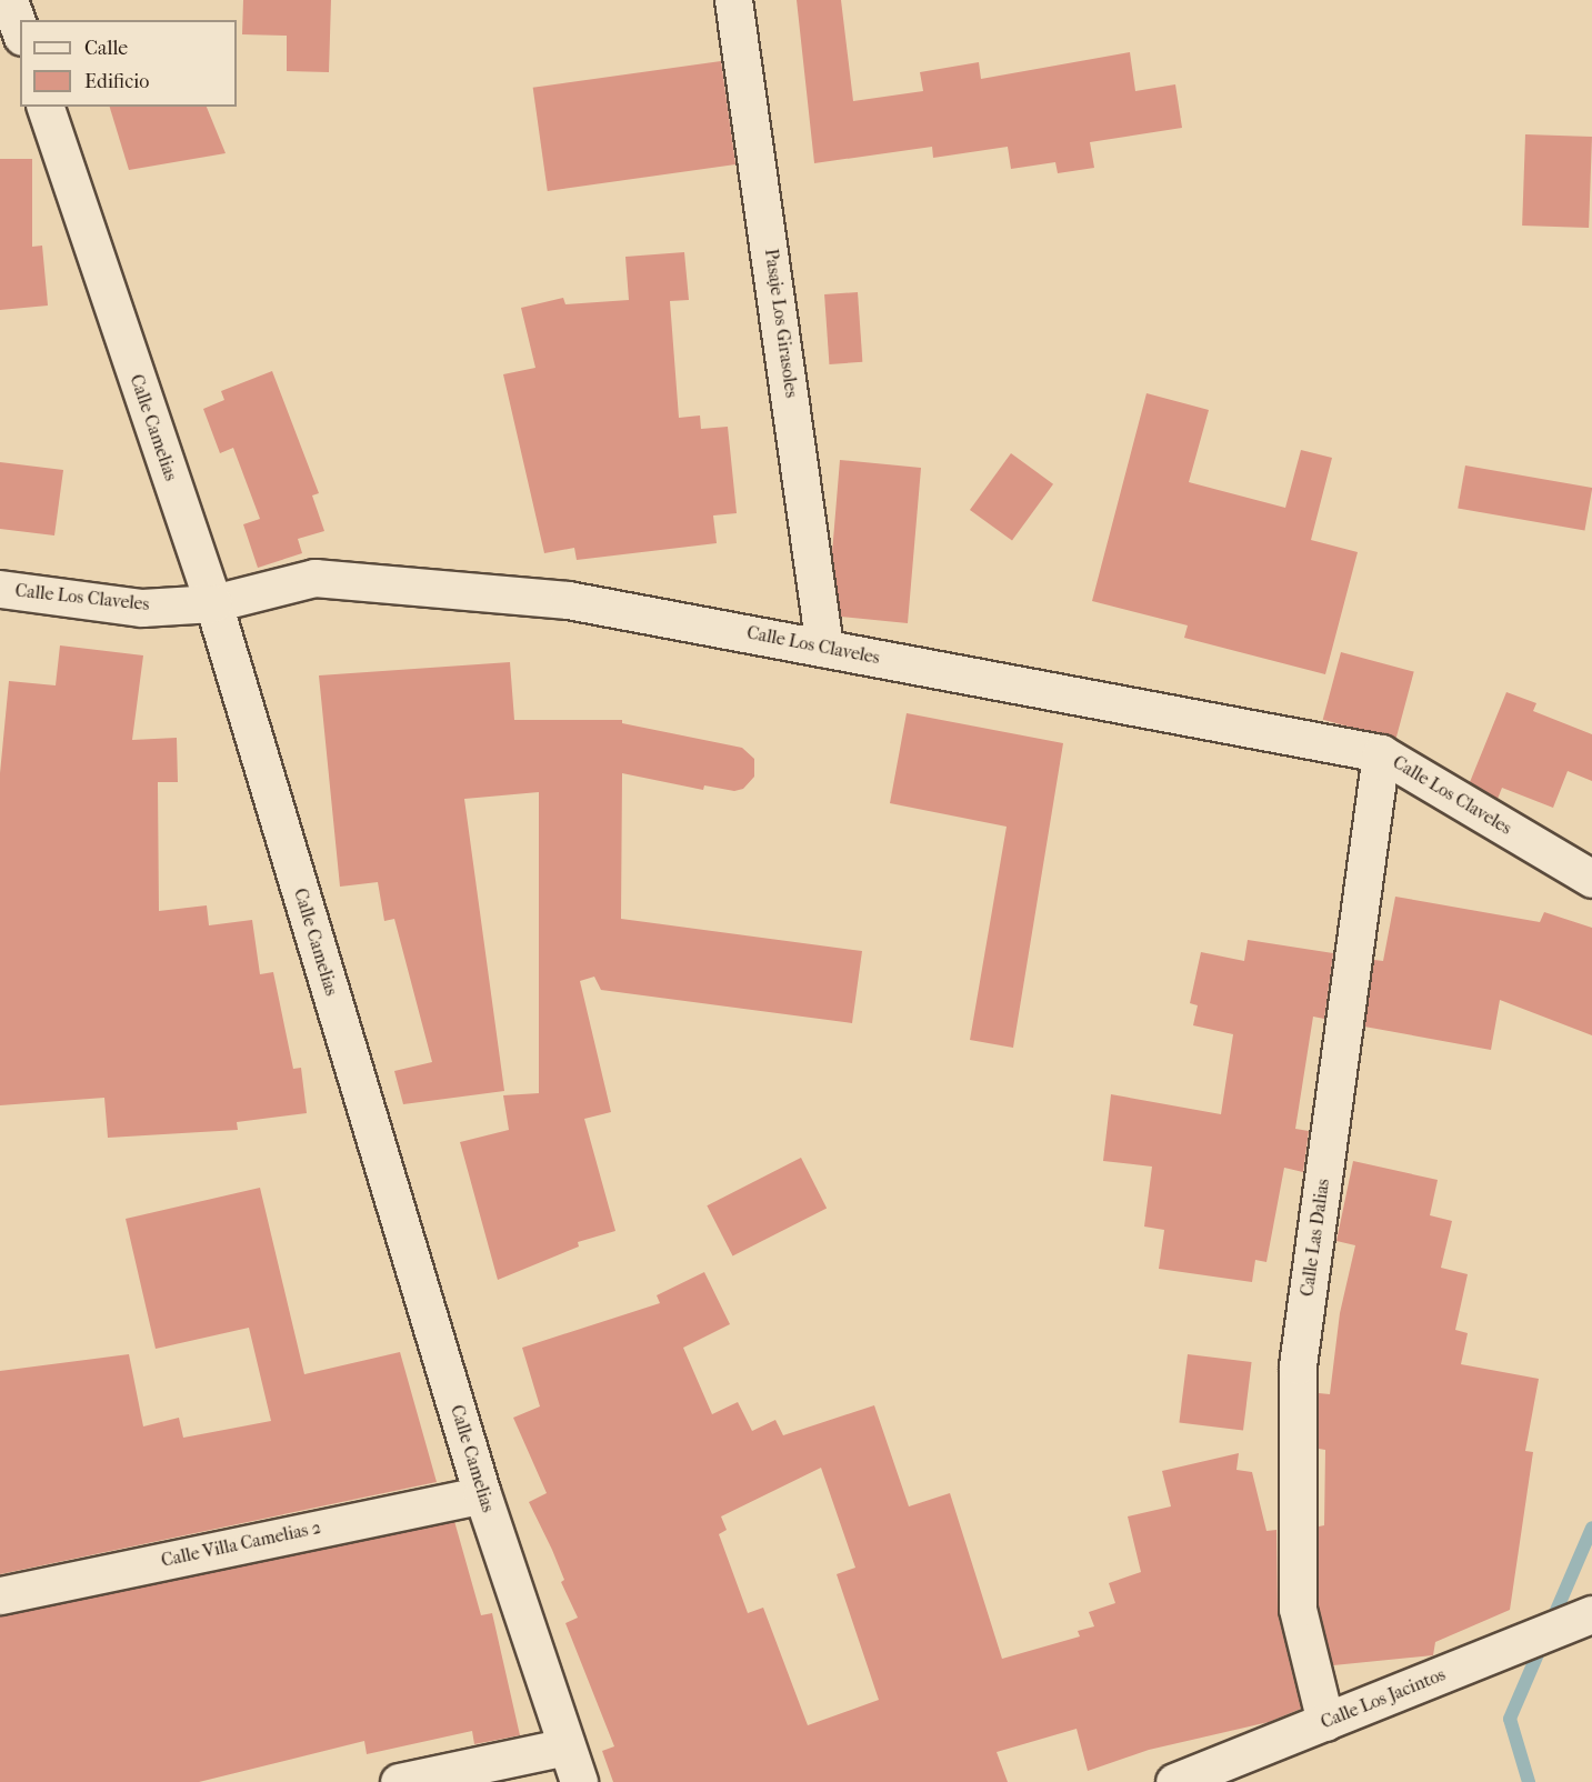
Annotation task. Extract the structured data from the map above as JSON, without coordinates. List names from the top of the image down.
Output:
{
  "streets": {
    "street": [
      "Pasaje Los Girasoles",
      "Calle Camelias",
      "Calle Los Claveles",
      "Calle Las Dalias",
      "Calle Villa Camelias 2",
      "Calle Los Jacintos"
    ]
  },
  "crossings": [
    ["Pasaje Los Girasoles", "Calle Los Claveles"],
    ["Calle Camelias", "Calle Los Claveles"],
    ["Calle Camelias", "Calle Villa Camelias 2"],
    ["Calle Los Claveles", "Calle Las Dalias"],
    ["Calle Las Dalias", "Calle Los Jacintos"]
  ],
  "legend": ["Calle", "Edificio"]
}
